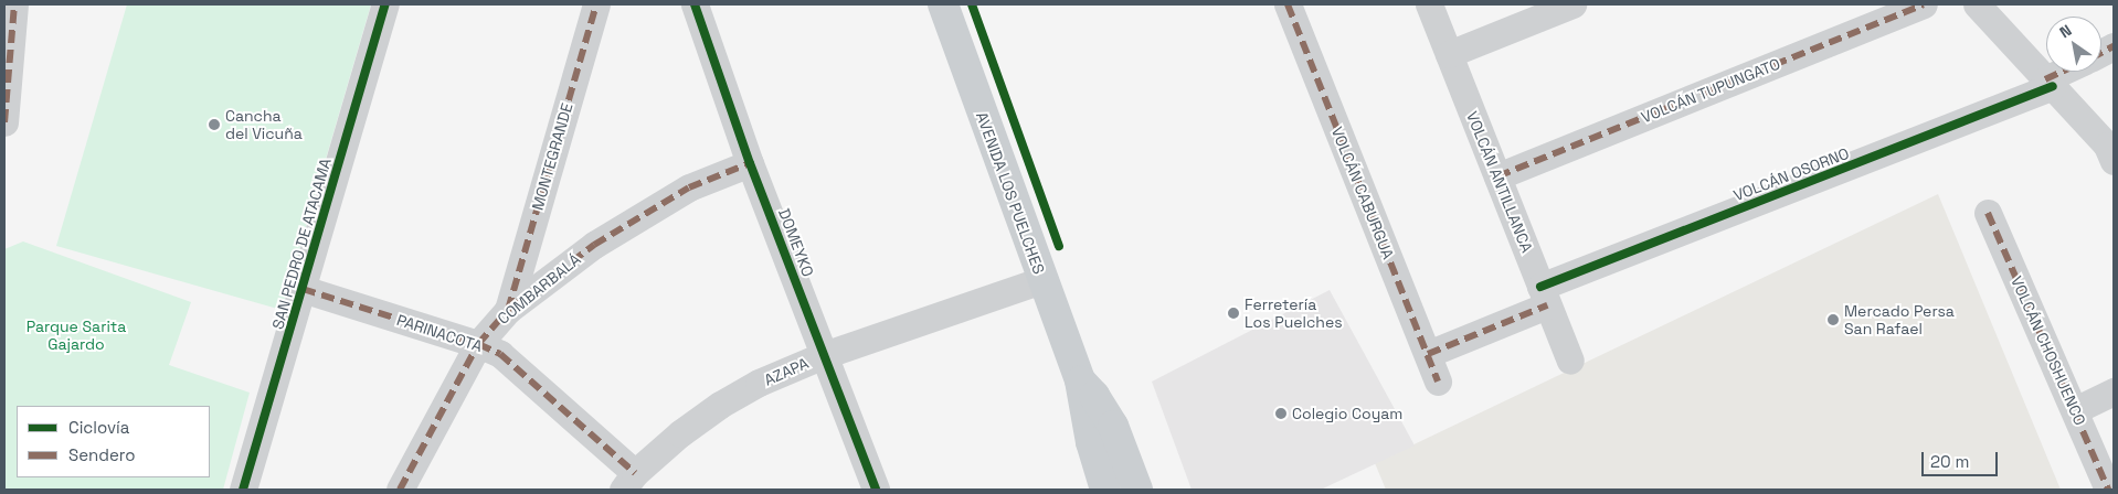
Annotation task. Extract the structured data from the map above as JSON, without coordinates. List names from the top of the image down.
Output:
{
  "streets": {
    "main road": ["AVENIDA LOS PUELCHES"],
    "street": [
      "VOLCÁN TUPUNGATO",
      "MONTEGRANDE",
      "VOLCÁN OSORNO",
      "VOLCÁN ANTILLANCA",
      "VOLCÁN CABURGUA",
      "DOMEYKO",
      "SAN PEDRO DE ATACAMA",
      "COMBARBALÁ",
      "PARINACOTA",
      "VOLCÁN CHOSHUENCO",
      "AZAPA"
    ]
  },
  "crossings": [
    ["VOLCÁN TUPUNGATO", "VOLCÁN ANTILLANCA"],
    ["MONTEGRANDE", "COMBARBALÁ"],
    ["VOLCÁN OSORNO", "VOLCÁN ANTILLANCA"],
    ["VOLCÁN OSORNO", "VOLCÁN CABURGUA"],
    ["AVENIDA LOS PUELCHES", "AZAPA"],
    ["DOMEYKO", "COMBARBALÁ"],
    ["DOMEYKO", "AZAPA"],
    ["SAN PEDRO DE ATACAMA", "PARINACOTA"],
    ["COMBARBALÁ", "PARINACOTA"],
    ["PARINACOTA", "AZAPA"]
  ],
  "parks": ["Parque Sarita Gajardo"],
  "places": [
    "Cancha del Vicuña",
    "Ferretería Los Puelches",
    "Mercado Persa San Rafael",
    "Colegio Coyam"
  ],
  "legend": ["Ciclovía", "Sendero"],
  "scale_bar": "20 m",
  "north": "top left"
}
